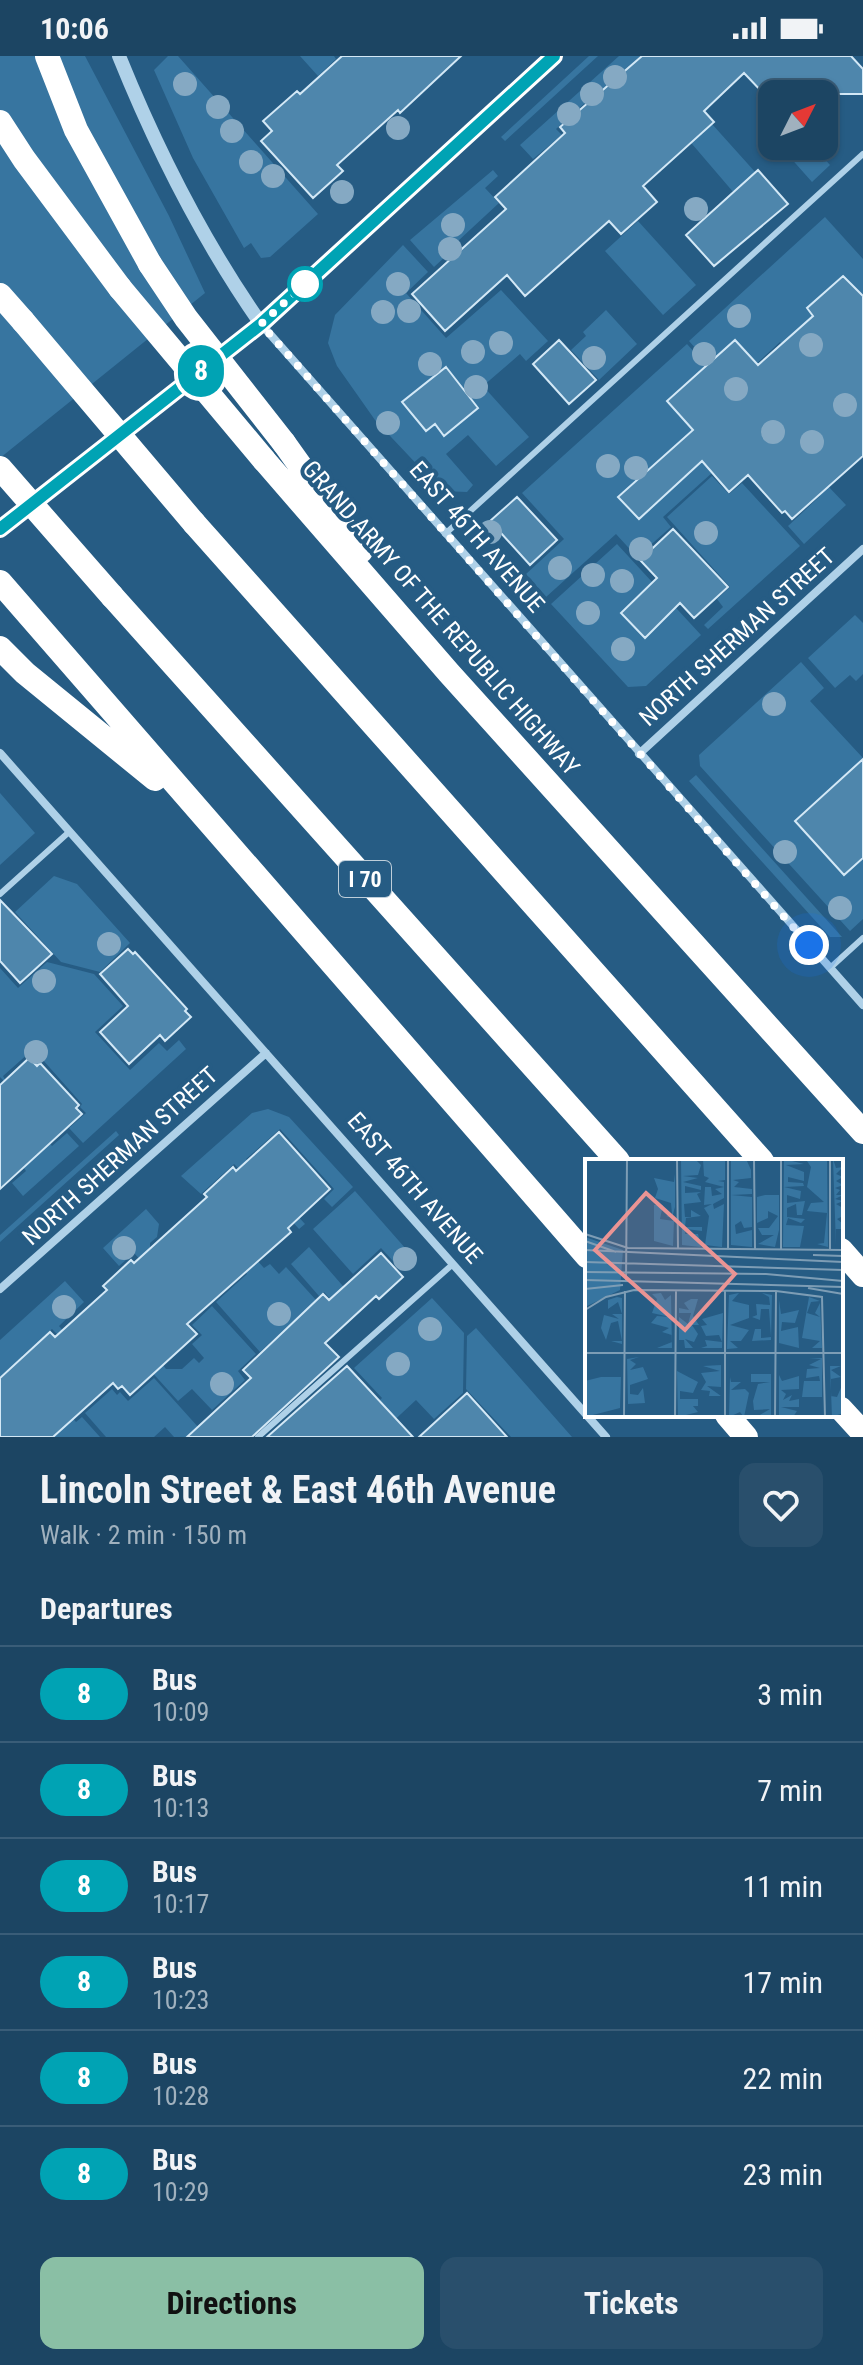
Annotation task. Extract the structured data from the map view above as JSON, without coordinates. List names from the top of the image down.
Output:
{
  "streets": {
    "highway": ["GRAND ARMY OF THE REPUBLIC HIGHWAY", "I 70"],
    "street": ["EAST 46TH AVENUE", "NORTH SHERMAN STREET"]
  },
  "crossings": [
    ["EAST 46TH AVENUE", "NORTH SHERMAN STREET"]
  ],
  "lines": ["bus line 8"],
  "north": "top right",
  "page": {
    "status": "10:06",
    "on_map": "8",
    "heading": [
      ["Lincoln Street & East 46th Avenue", "Walk · 2 min · 150 m"],
      "Departures"
    ],
    "list": [
      {
        "mark": "8",
        "name": "Bus",
        "note": "10:09",
        "value": "3 min"
      },
      {
        "mark": "8",
        "name": "Bus",
        "note": "10:13",
        "value": "7 min"
      },
      {
        "mark": "8",
        "name": "Bus",
        "note": "10:17",
        "value": "11 min"
      },
      {
        "mark": "8",
        "name": "Bus",
        "note": "10:23",
        "value": "17 min"
      },
      {
        "mark": "8",
        "name": "Bus",
        "note": "10:28",
        "value": "22 min"
      },
      {
        "mark": "8",
        "name": "Bus",
        "note": "10:29",
        "value": "23 min"
      }
    ],
    "buttons": ["Directions", "Tickets"]
  }
}
